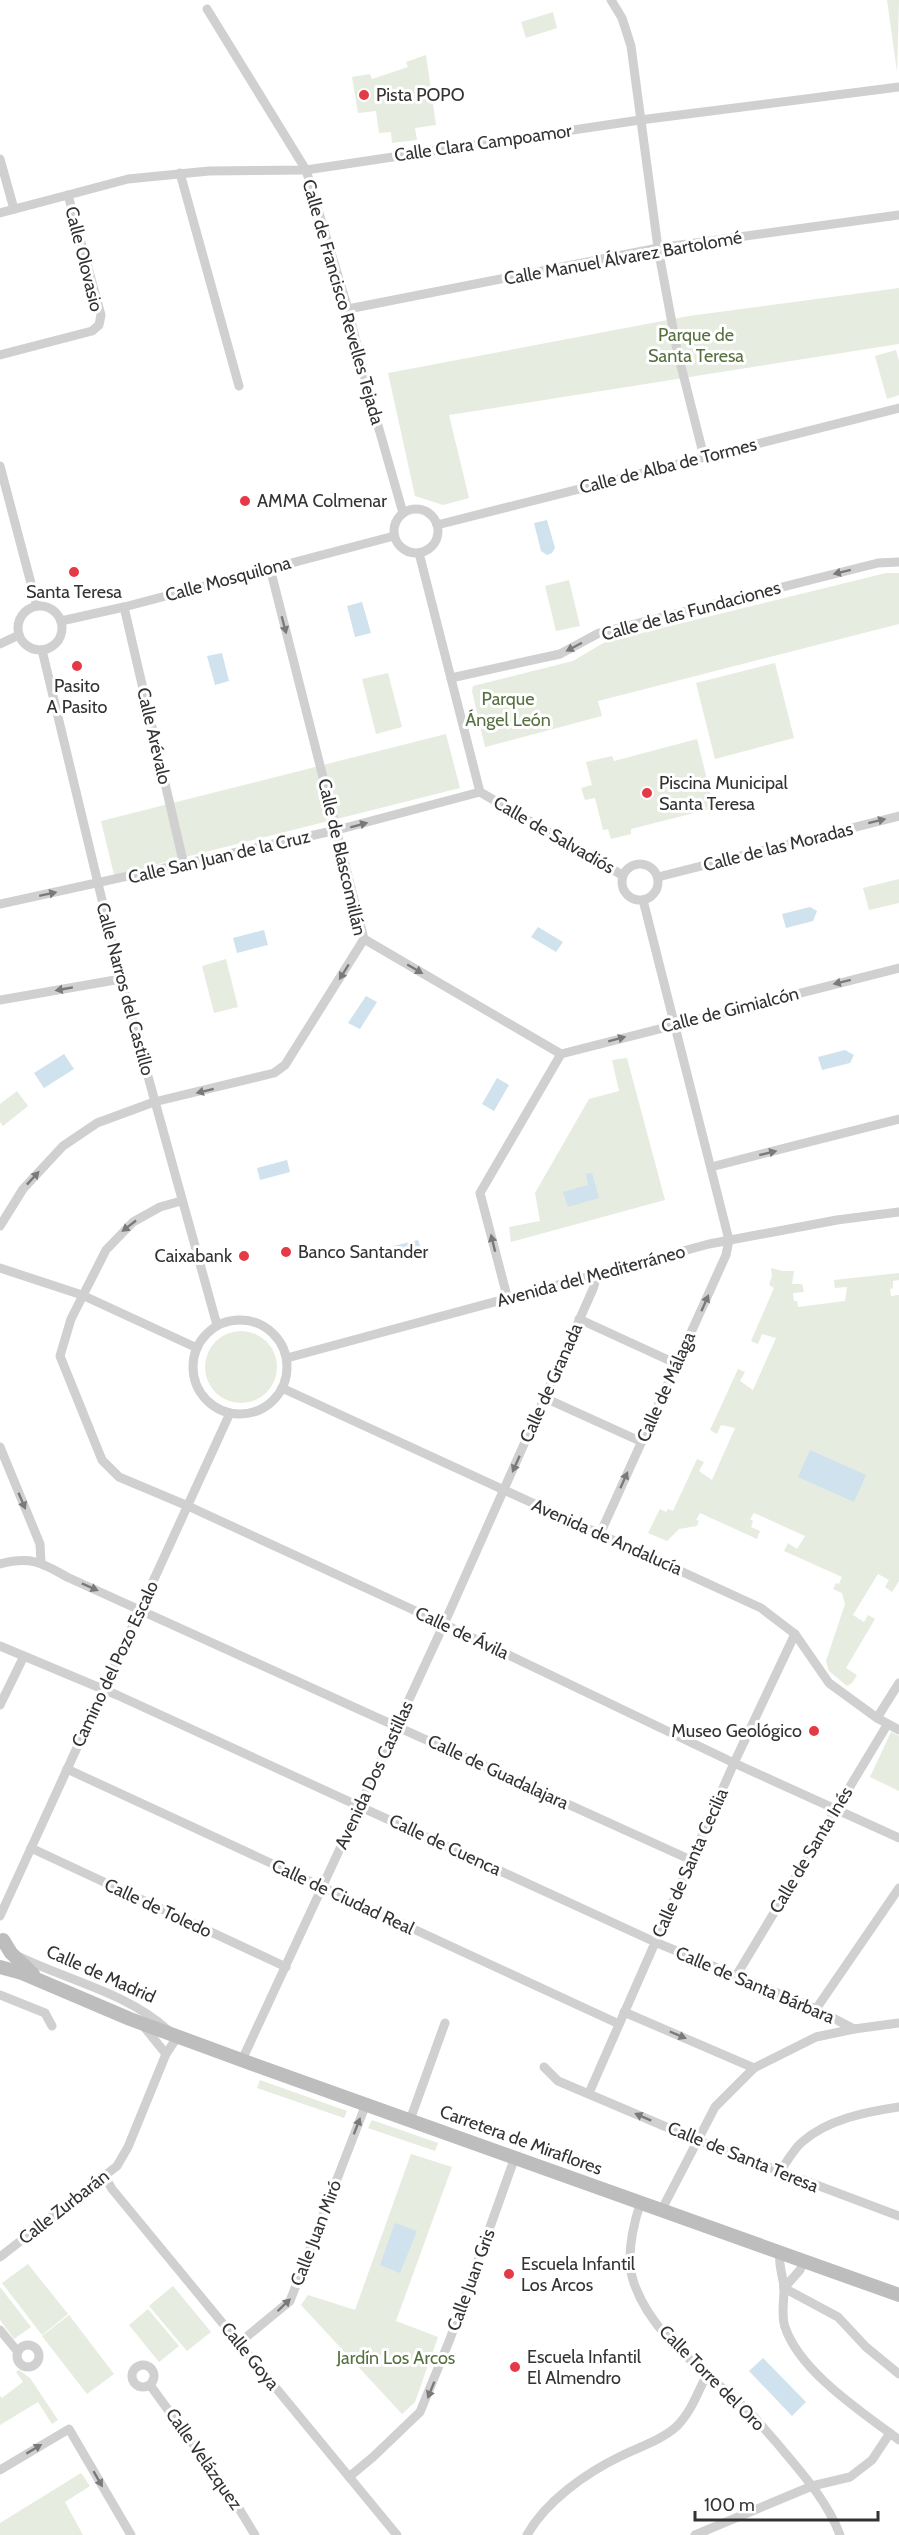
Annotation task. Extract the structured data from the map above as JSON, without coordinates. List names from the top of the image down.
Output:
{
  "streets": {
    "main road": ["Calle de Madrid", "Carretera de Miraflores"],
    "street": [
      "Calle Clara Campoamor",
      "Calle Manuel Álvarez Bartolomé",
      "Calle Olovasio",
      "Calle de Francisco Revelles Tejada",
      "Calle de Alba de Tormes",
      "Calle Mosquilona",
      "Calle de las Fundaciones",
      "Calle Arévalo",
      "Calle de Salvadiós",
      "Calle de las Moradas",
      "Calle San Juan de la Cruz",
      "Calle de Blascomillán",
      "Calle Narros del Castillo",
      "Calle de Gimialcón",
      "Avenida del Mediterráneo",
      "Calle de Granada",
      "Calle de Málaga",
      "Avenida de Andalucía",
      "Calle de Ávila",
      "Camino del Pozo Escalo",
      "Calle de Guadalajara",
      "Avenida Dos Castillas",
      "Calle de Cuenca",
      "Calle de Santa Inés",
      "Calle de Santa Cecilia",
      "Calle de Ciudad Real",
      "Calle de Toledo",
      "Calle de Santa Bárbara",
      "Calle de Santa Teresa",
      "Calle Zurbarán",
      "Calle Juan Miró",
      "Calle Juan Gris",
      "Calle Goya",
      "Calle Torre del Oro",
      "Calle Velázquez"
    ]
  },
  "crossings": [
    ["Calle Clara Campoamor", "Calle Olovasio"],
    ["Calle Clara Campoamor", "Calle de Francisco Revelles Tejada"],
    ["Calle Manuel Álvarez Bartolomé", "Calle de Francisco Revelles Tejada"],
    ["Calle de Francisco Revelles Tejada", "Calle de Alba de Tormes"],
    ["Calle de Francisco Revelles Tejada", "Calle Mosquilona"],
    ["Calle de Francisco Revelles Tejada", "Calle de Salvadiós"],
    ["Calle de Alba de Tormes", "Calle Mosquilona"],
    ["Calle de Alba de Tormes", "Calle de Salvadiós"],
    ["Calle Mosquilona", "Calle Arévalo"],
    ["Calle Mosquilona", "Calle de Salvadiós"],
    ["Calle Mosquilona", "Calle de Blascomillán"],
    ["Calle Mosquilona", "Calle Narros del Castillo"],
    ["Calle de las Fundaciones", "Calle de Salvadiós"],
    ["Calle Arévalo", "Calle San Juan de la Cruz"],
    ["Calle de Salvadiós", "Calle de las Moradas"],
    ["Calle de Salvadiós", "Calle San Juan de la Cruz"],
    ["Calle San Juan de la Cruz", "Calle de Blascomillán"],
    ["Calle San Juan de la Cruz", "Calle Narros del Castillo"],
    ["Calle de Blascomillán", "Calle Narros del Castillo"],
    ["Calle Narros del Castillo", "Avenida del Mediterráneo"],
    ["Calle Narros del Castillo", "Avenida de Andalucía"],
    ["Calle Narros del Castillo", "Calle de Ávila"],
    ["Calle Narros del Castillo", "Camino del Pozo Escalo"],
    ["Avenida del Mediterráneo", "Calle de Granada"],
    ["Avenida del Mediterráneo", "Calle de Málaga"],
    ["Avenida del Mediterráneo", "Avenida de Andalucía"],
    ["Avenida del Mediterráneo", "Camino del Pozo Escalo"],
    ["Calle de Granada", "Avenida de Andalucía"],
    ["Calle de Granada", "Avenida Dos Castillas"],
    ["Calle de Málaga", "Avenida de Andalucía"],
    ["Avenida de Andalucía", "Camino del Pozo Escalo"],
    ["Avenida de Andalucía", "Avenida Dos Castillas"],
    ["Avenida de Andalucía", "Calle de Santa Inés"],
    ["Avenida de Andalucía", "Calle de Santa Cecilia"],
    ["Calle de Ávila", "Camino del Pozo Escalo"],
    ["Calle de Ávila", "Avenida Dos Castillas"],
    ["Calle de Ávila", "Calle de Santa Inés"],
    ["Calle de Ávila", "Calle de Santa Cecilia"],
    ["Camino del Pozo Escalo", "Calle de Guadalajara"],
    ["Camino del Pozo Escalo", "Calle de Cuenca"],
    ["Camino del Pozo Escalo", "Calle de Ciudad Real"],
    ["Camino del Pozo Escalo", "Calle de Toledo"],
    ["Calle de Guadalajara", "Avenida Dos Castillas"],
    ["Calle de Guadalajara", "Calle de Santa Cecilia"],
    ["Avenida Dos Castillas", "Calle de Cuenca"],
    ["Avenida Dos Castillas", "Calle de Ciudad Real"],
    ["Avenida Dos Castillas", "Calle de Toledo"],
    ["Avenida Dos Castillas", "Carretera de Miraflores"],
    ["Calle de Cuenca", "Calle de Santa Cecilia"],
    ["Calle de Cuenca", "Calle de Santa Bárbara"],
    ["Calle de Santa Inés", "Calle de Santa Bárbara"],
    ["Calle de Santa Cecilia", "Calle de Ciudad Real"],
    ["Calle de Santa Cecilia", "Calle de Santa Bárbara"],
    ["Calle de Santa Cecilia", "Calle de Santa Teresa"],
    ["Calle de Madrid", "Carretera de Miraflores"],
    ["Calle de Madrid", "Calle Zurbarán"],
    ["Carretera de Miraflores", "Calle Zurbarán"],
    ["Carretera de Miraflores", "Calle Juan Miró"],
    ["Carretera de Miraflores", "Calle Juan Gris"],
    ["Carretera de Miraflores", "Calle Torre del Oro"],
    ["Calle Zurbarán", "Calle Goya"],
    ["Calle Juan Miró", "Calle Goya"],
    ["Calle Juan Gris", "Calle Goya"]
  ],
  "one_way": [
    "Calle de las Fundaciones",
    "Calle de las Moradas",
    "Calle San Juan de la Cruz",
    "Calle de Granada",
    "Calle de Málaga",
    "Calle Juan Miró",
    "Calle Juan Gris"
  ],
  "parks": ["Parque de Santa Teresa", "Parque Ángel León", "Jardín Los Arcos"],
  "places": [
    "Pista POPO",
    "AMMA Colmenar",
    "Santa Teresa",
    "Pasito A Pasito",
    "Piscina Municipal Santa Teresa",
    "Banco Santander",
    "Caixabank",
    "Museo Geológico",
    "Escuela Infantil Los Arcos",
    "Escuela Infantil El Almendro"
  ],
  "scale_bar": "100 m"
}
